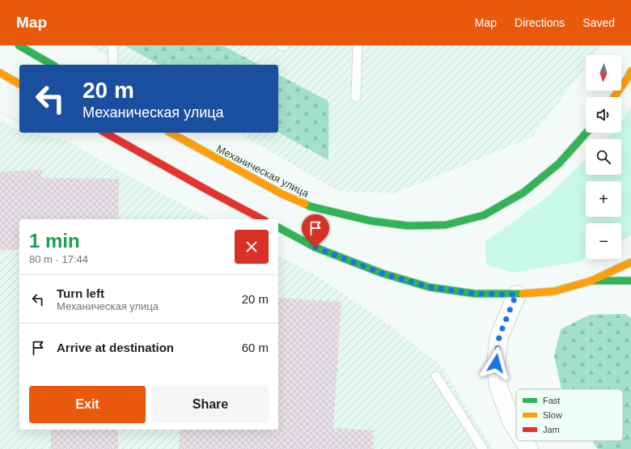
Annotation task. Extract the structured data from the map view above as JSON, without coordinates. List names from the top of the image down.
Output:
{
  "streets": {
    "main road": ["Механическая улица"]
  },
  "legend": ["Fast", "Slow", "Jam"],
  "north": "bottom",
  "page": {
    "header": "Map",
    "nav": ["Map", "Directions", "Saved"],
    "map_buttons": ["+", "−"],
    "turn": ["20 m", "Механическая улица"],
    "heading": ["1 min", "80 m · 17:44"],
    "list": [
      {
        "name": "Turn left",
        "note": "Механическая улица",
        "value": "20 m"
      },
      {
        "name": "Arrive at destination",
        "value": "60 m"
      }
    ],
    "buttons": ["Exit", "Share"]
  }
}
